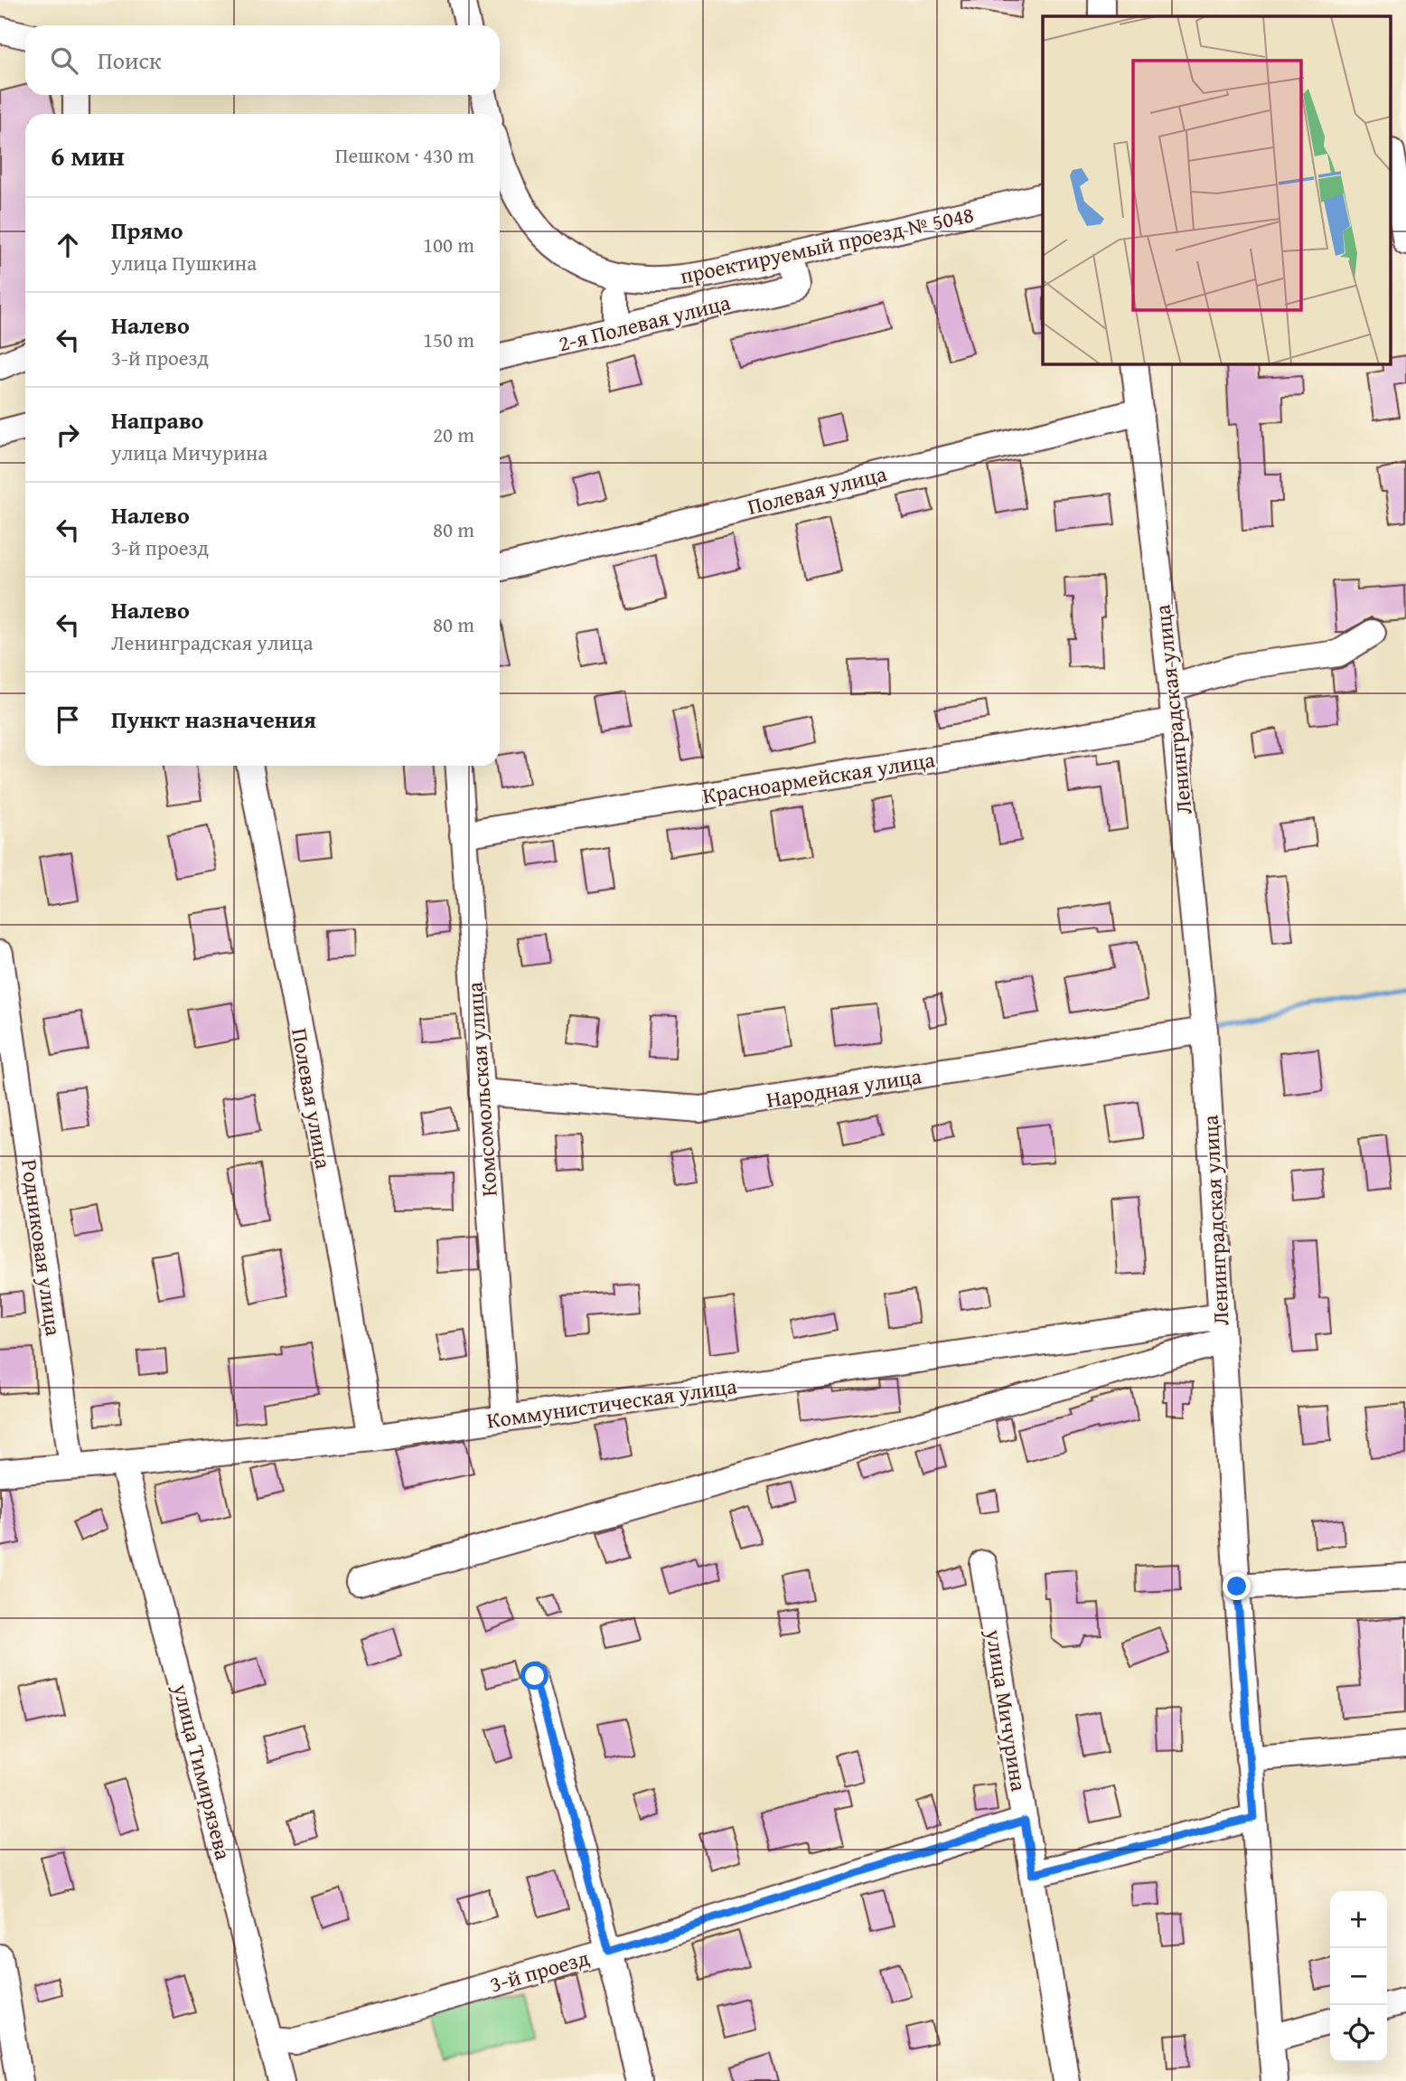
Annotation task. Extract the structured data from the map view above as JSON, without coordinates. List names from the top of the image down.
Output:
{
  "streets": {
    "street": [
      "проектируемый проезд № 5048",
      "2-я Полевая улица",
      "Полевая улица",
      "Ленинградская улица",
      "Красноармейская улица",
      "Народная улица",
      "Комсомольская улица",
      "Родниковая улица",
      "Коммунистическая улица",
      "улица Мичурина",
      "улица Тимирязева",
      "3-й проезд"
    ]
  },
  "crossings": [
    ["проектируемый проезд № 5048", "2-я Полевая улица"],
    ["Полевая улица", "Ленинградская улица"],
    ["Полевая улица", "Коммунистическая улица"],
    ["Ленинградская улица", "Красноармейская улица"],
    ["Ленинградская улица", "Народная улица"],
    ["Ленинградская улица", "Коммунистическая улица"],
    ["Красноармейская улица", "Комсомольская улица"],
    ["Народная улица", "Комсомольская улица"],
    ["Комсомольская улица", "Коммунистическая улица"],
    ["Родниковая улица", "Коммунистическая улица"],
    ["Коммунистическая улица", "улица Тимирязева"],
    ["улица Мичурина", "3-й проезд"],
    ["улица Тимирязева", "3-й проезд"]
  ],
  "page": {
    "search": "Поиск",
    "heading": ["6 мин", "Пешком · 430 m"],
    "list": [
      ["Прямо", "улица Пушкина", "100 m"],
      ["Налево", "3-й проезд", "150 m"],
      ["Направо", "улица Мичурина", "20 m"],
      ["Налево", "3-й проезд", "80 m"],
      ["Налево", "Ленинградская улица", "80 m"],
      "Пункт назначения"
    ],
    "map_buttons": ["+", "−"]
  }
}
